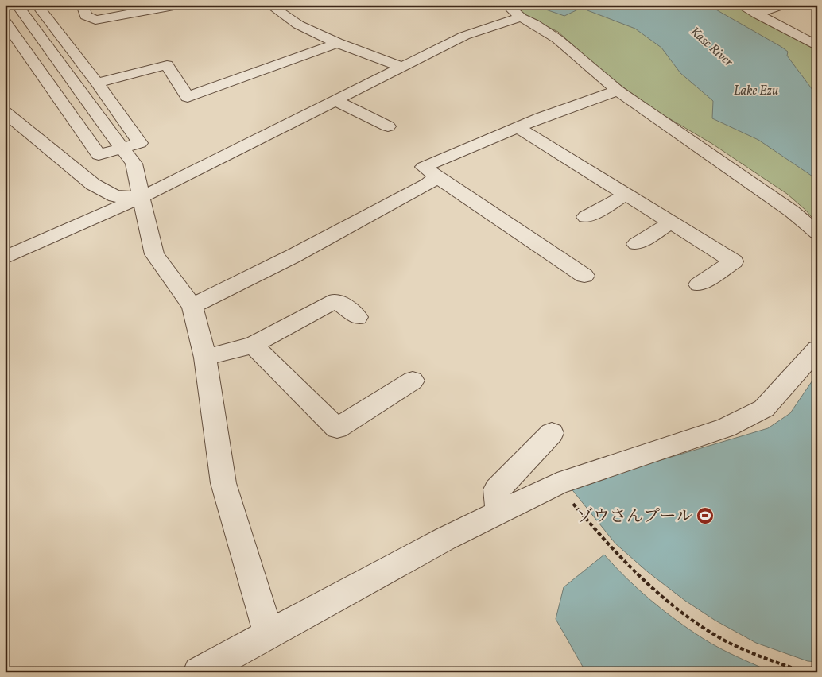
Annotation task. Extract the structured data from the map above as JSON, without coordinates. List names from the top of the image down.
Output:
{
  "water": ["Kase River", "Lake Ezu"],
  "places": {
    "sports": ["ゾウさんプール"]
  }
}
